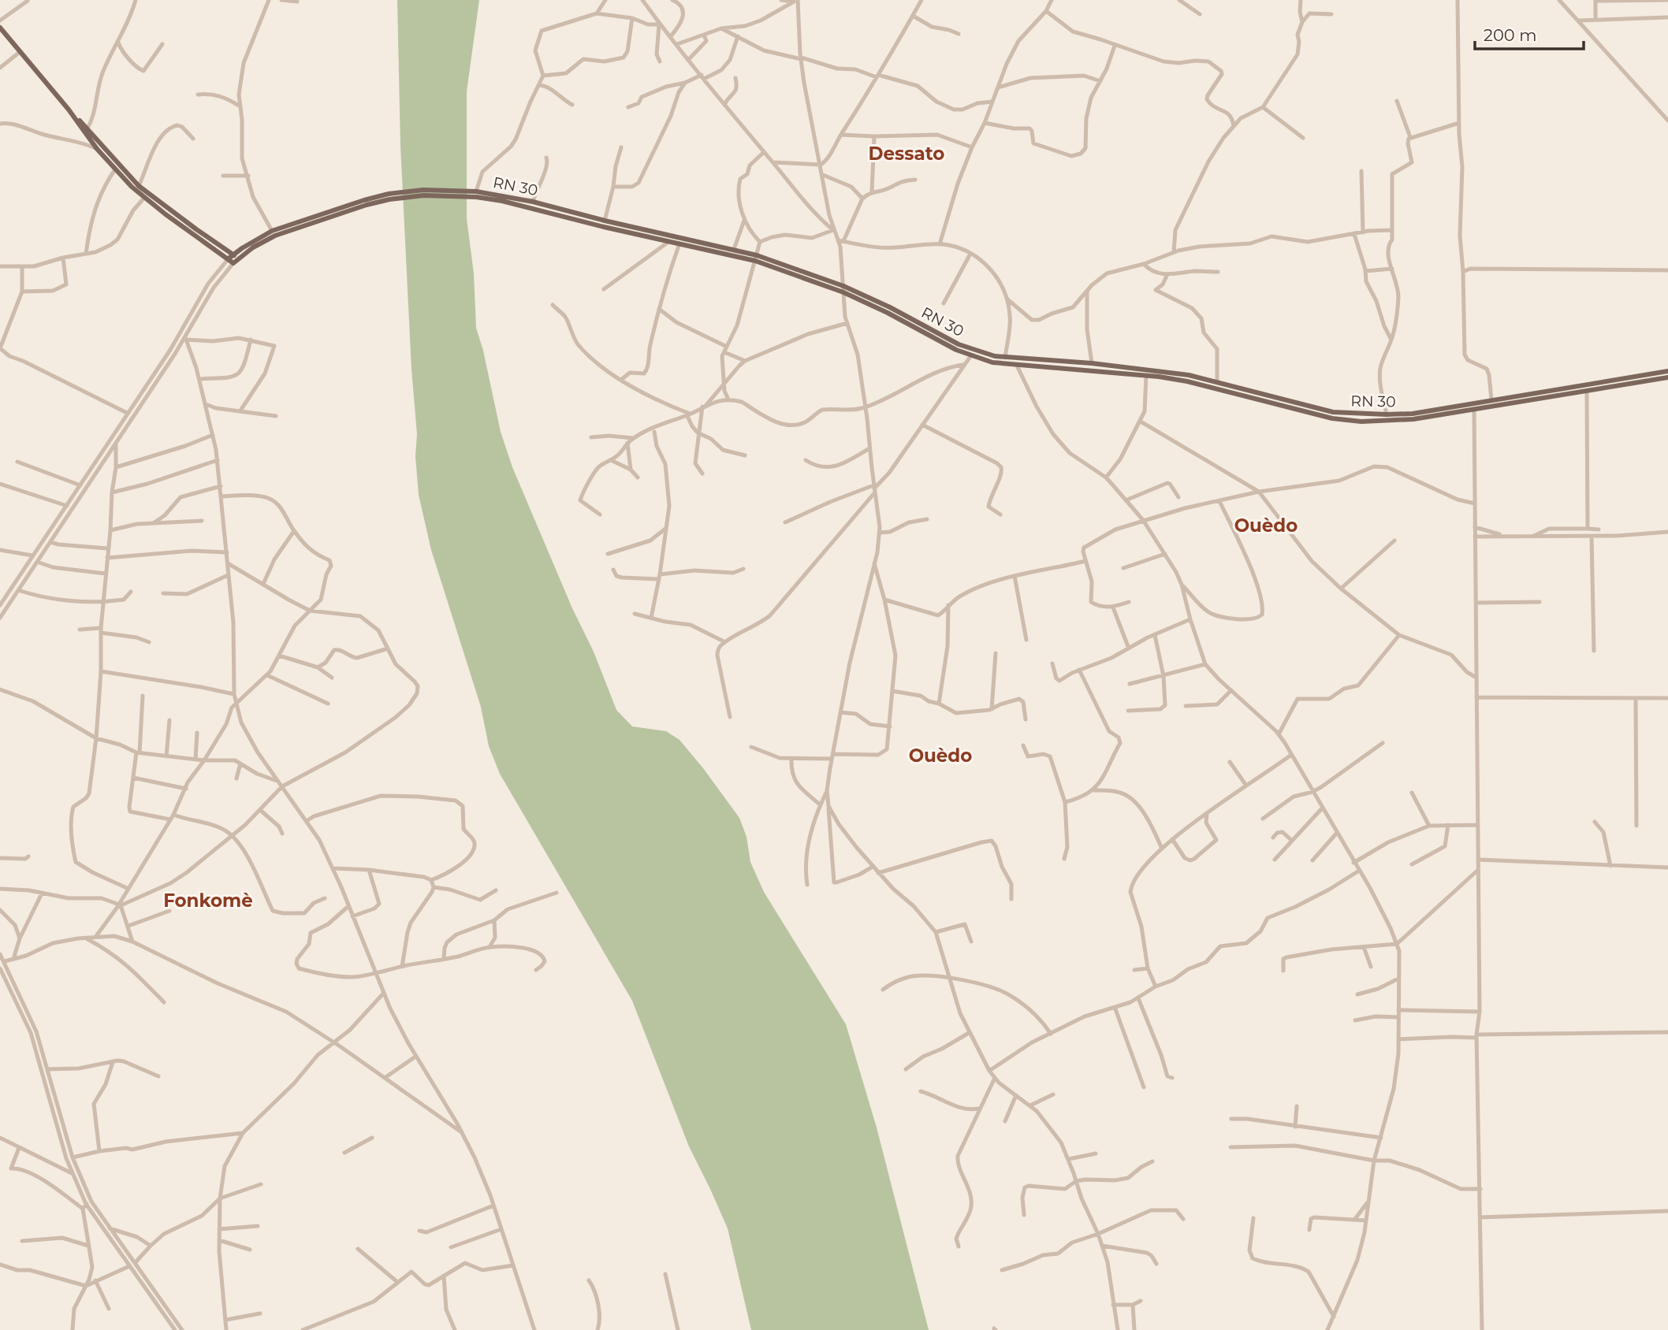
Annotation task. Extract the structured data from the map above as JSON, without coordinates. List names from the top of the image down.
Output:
{
  "streets": {
    "main road": ["RN 30"]
  },
  "districts": [
    "Dessato",
    "Ouèdo",
    "Ouèdo",
    "Fonkomè"
  ],
  "scale_bar": "200 m"
}
